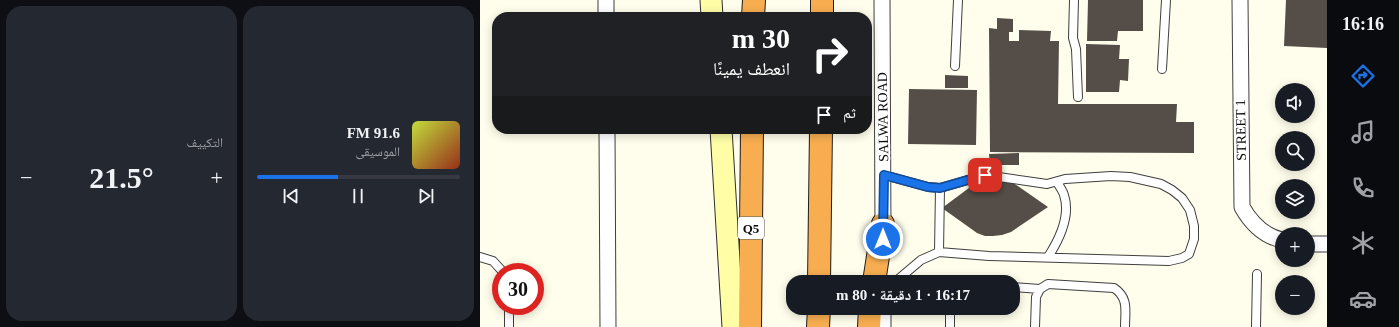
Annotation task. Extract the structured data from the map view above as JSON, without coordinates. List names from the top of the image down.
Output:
{
  "streets": {
    "highway": ["Q5"],
    "street": ["SALWA ROAD", "STREET 1"]
  },
  "page": {
    "tabs": "16:16",
    "tile": "التكييف",
    "turn": ["30 m", "انعطف يمينًا"],
    "map_buttons": ["+", "−"],
    "then": "ثم",
    "song": ["91.6 FM", "الموسيقى"],
    "heat": ["−", "21.5°", "+"],
    "limit": "30",
    "trip": "16:17 · 1 دقيقة · 80 m"
  }
}
